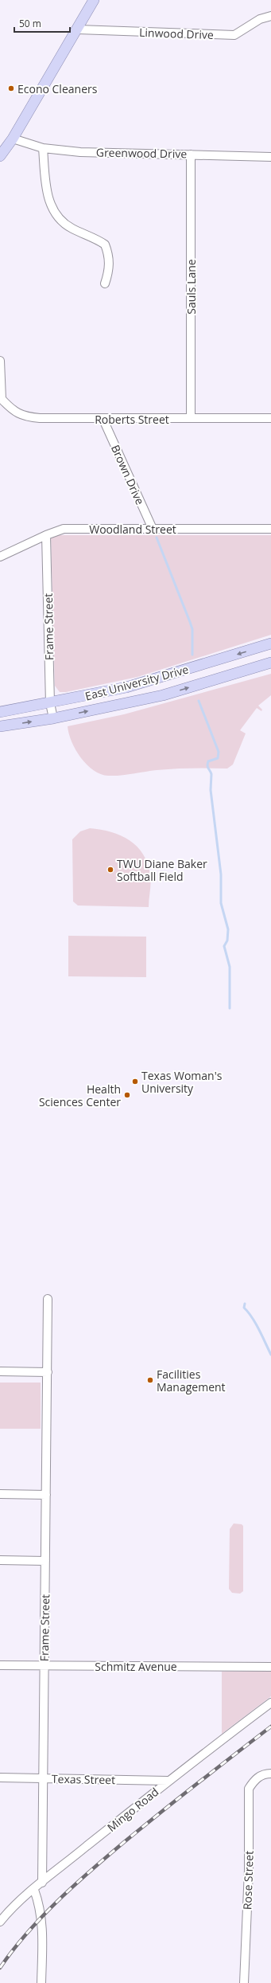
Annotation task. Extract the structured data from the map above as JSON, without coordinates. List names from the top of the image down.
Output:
{
  "streets": {
    "main road": ["East University Drive"],
    "street": [
      "Linwood Drive",
      "Greenwood Drive",
      "Sauls Lane",
      "Roberts Street",
      "Brown Drive",
      "Woodland Street",
      "Frame Street",
      "Schmitz Avenue",
      "Texas Street",
      "Mingo Road",
      "Rose Street"
    ]
  },
  "crossings": [
    ["Greenwood Drive", "Sauls Lane"],
    ["Sauls Lane", "Roberts Street"],
    ["Roberts Street", "Brown Drive"],
    ["Brown Drive", "Woodland Street"],
    ["Woodland Street", "Frame Street"],
    ["Frame Street", "East University Drive"],
    ["Frame Street", "Schmitz Avenue"],
    ["Frame Street", "Texas Street"],
    ["Frame Street", "Mingo Road"],
    ["Texas Street", "Mingo Road"]
  ],
  "places": [
    "Econo Cleaners",
    "TWU Diane Baker Softball Field",
    "Texas Woman's University",
    "Health Sciences Center",
    "Facilities Management"
  ],
  "scale_bar": "50 m"
}
